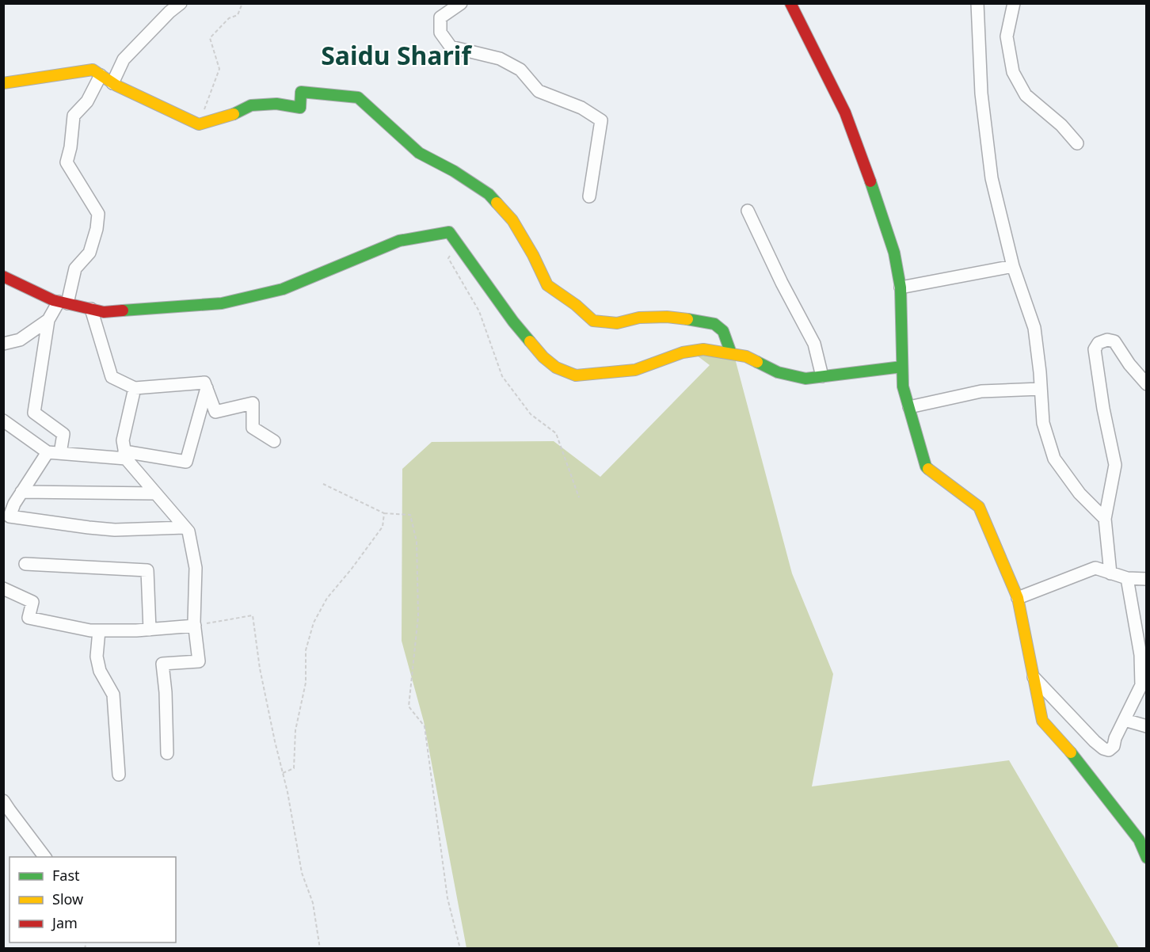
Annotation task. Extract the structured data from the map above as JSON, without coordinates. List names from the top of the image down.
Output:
{
  "districts": ["Saidu Sharif"],
  "legend": ["Fast", "Slow", "Jam"]
}
